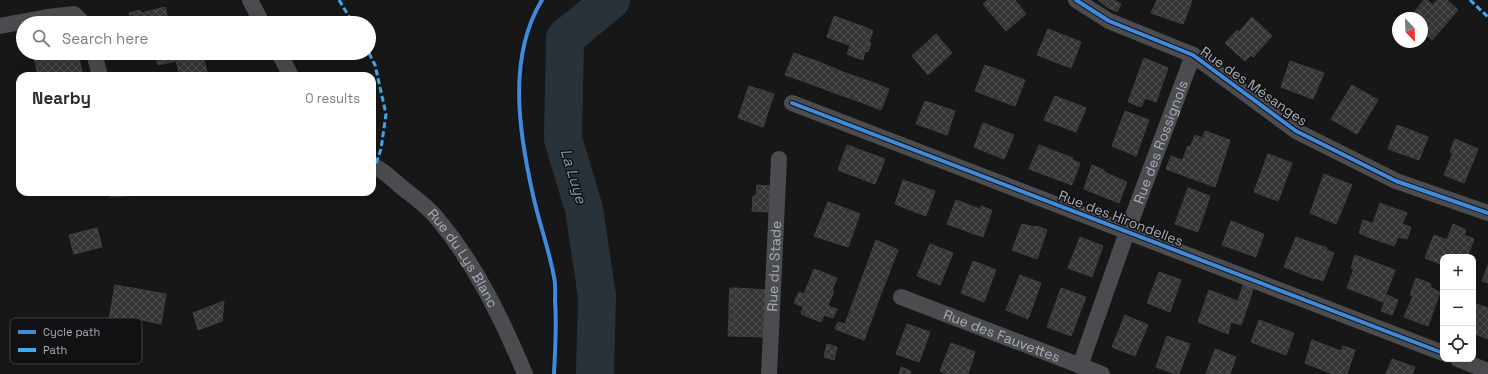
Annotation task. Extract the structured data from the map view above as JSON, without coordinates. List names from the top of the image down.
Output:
{
  "streets": {
    "street": [
      "Rue des Mésanges",
      "Rue des Rossignols",
      "Rue des Hirondelles",
      "Rue du Lys Blanc",
      "Rue du Stade",
      "Rue des Fauvettes"
    ]
  },
  "crossings": [
    ["Rue des Mésanges", "Rue des Rossignols"],
    ["Rue des Rossignols", "Rue des Hirondelles"],
    ["Rue des Rossignols", "Rue des Fauvettes"]
  ],
  "water": ["La Luye"],
  "legend": ["Cycle path", "Path"],
  "north": "bottom right",
  "page": {
    "search": "Search here",
    "heading": ["Nearby", "0 results"],
    "map_buttons": ["+", "−"]
  }
}
